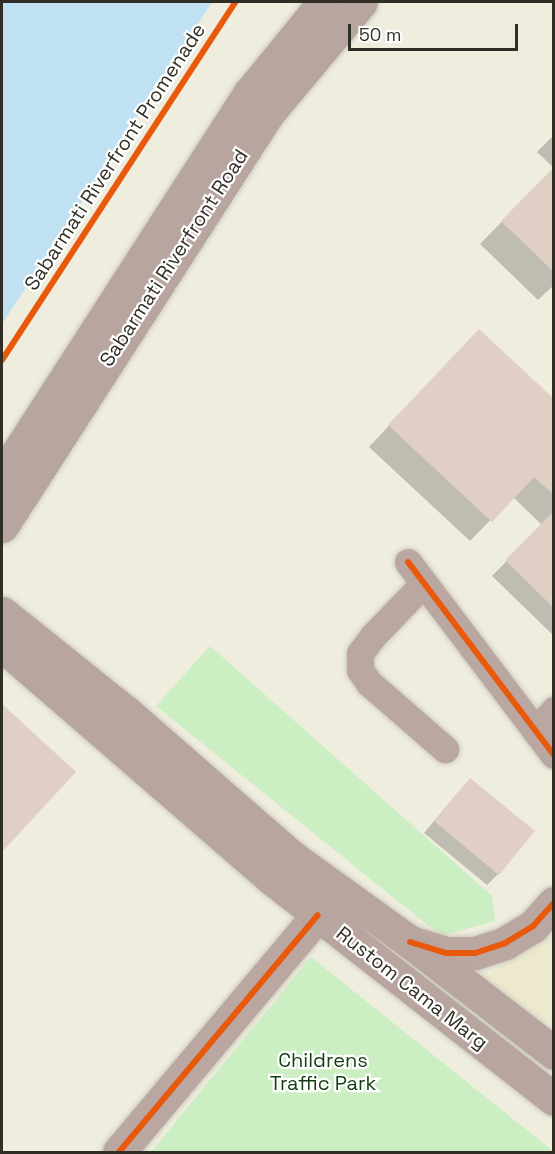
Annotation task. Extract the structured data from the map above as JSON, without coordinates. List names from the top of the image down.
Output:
{
  "streets": {
    "main road": ["Sabarmati Riverfront Road", "Rustom Cama Marg"],
    "cycle path": ["Sabarmati Riverfront Promenade"]
  },
  "parks": ["Childrens Traffic Park"],
  "scale_bar": "50 m"
}
